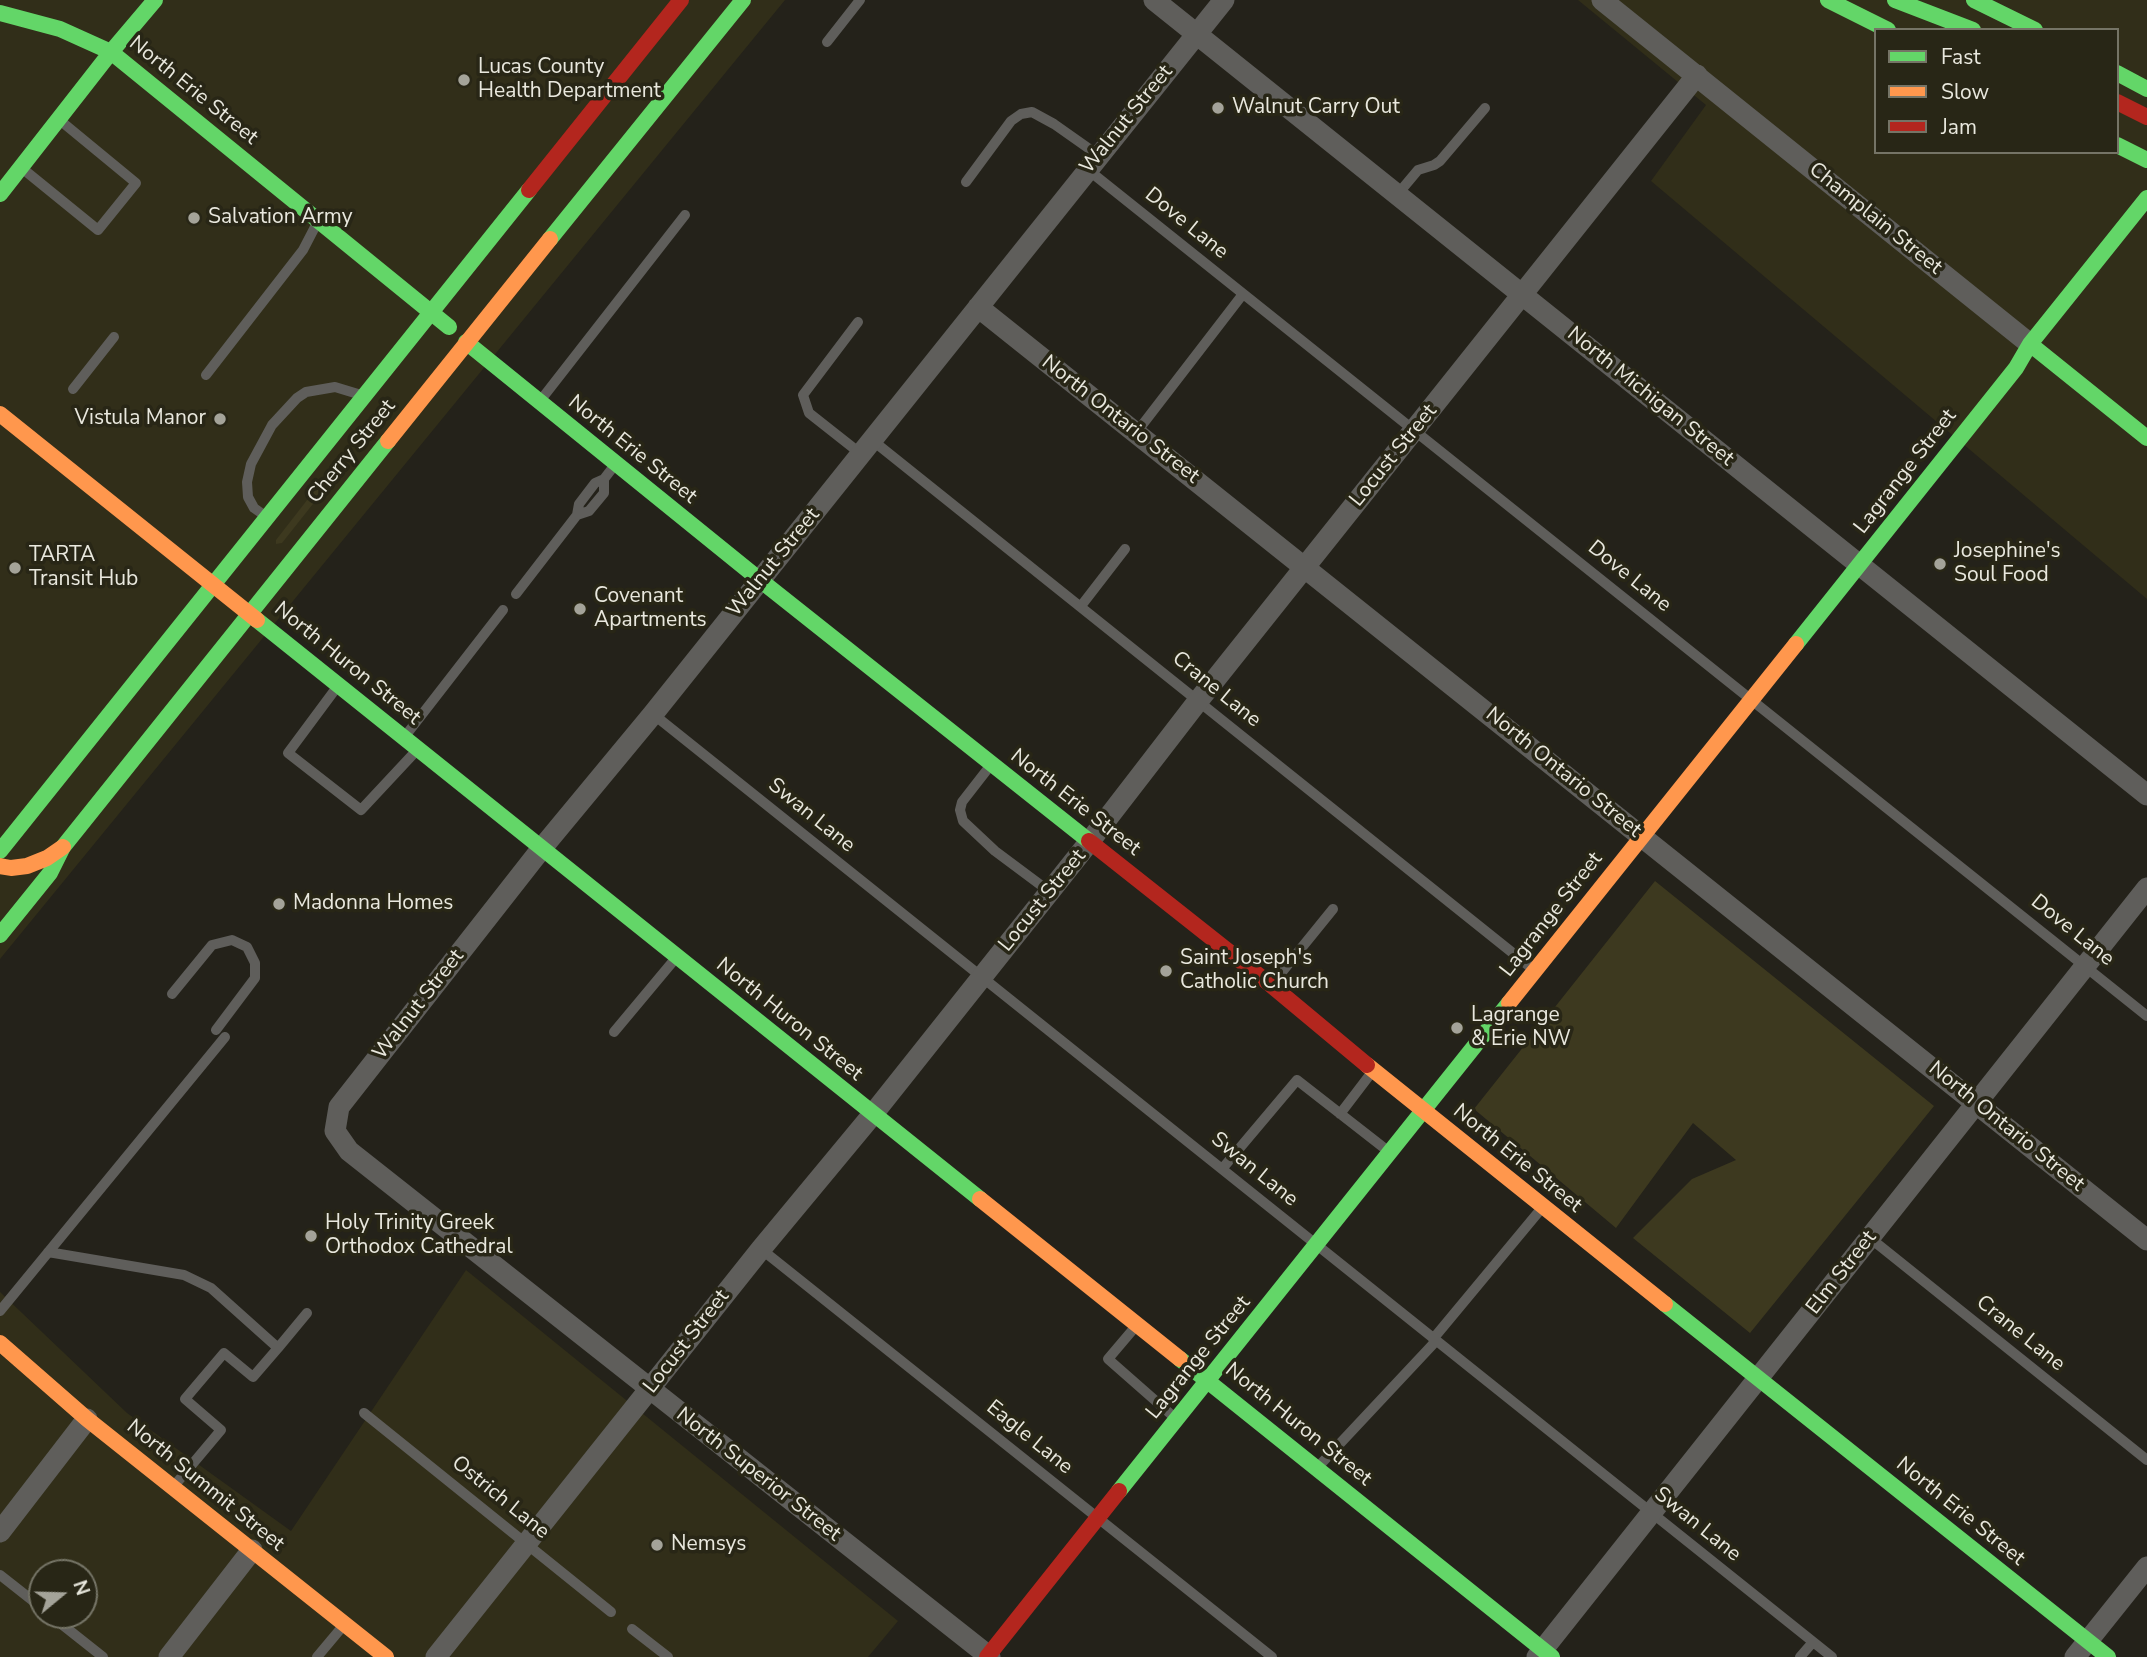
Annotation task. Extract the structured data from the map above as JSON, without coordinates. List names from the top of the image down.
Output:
{
  "streets": {
    "main road": [
      "North Erie Street",
      "Champlain Street",
      "Cherry Street",
      "Lagrange Street",
      "North Huron Street",
      "North Summit Street"
    ],
    "street": [
      "Walnut Street",
      "North Michigan Street",
      "North Ontario Street",
      "Locust Street",
      "Elm Street",
      "North Superior Street"
    ],
    "lane": [
      "Dove Lane",
      "Crane Lane",
      "Swan Lane",
      "Eagle Lane",
      "Ostrich Lane"
    ]
  },
  "crossings": [
    ["North Erie Street", "Walnut Street"],
    ["North Erie Street", "Cherry Street"],
    ["North Erie Street", "Locust Street"],
    ["North Erie Street", "Lagrange Street"],
    ["North Erie Street", "Elm Street"],
    ["Walnut Street", "Dove Lane"],
    ["Walnut Street", "North Michigan Street"],
    ["Walnut Street", "North Ontario Street"],
    ["Walnut Street", "North Huron Street"],
    ["Walnut Street", "Crane Lane"],
    ["Walnut Street", "Swan Lane"],
    ["Walnut Street", "North Superior Street"],
    ["Champlain Street", "Locust Street"],
    ["Champlain Street", "Lagrange Street"],
    ["Dove Lane", "Locust Street"],
    ["Dove Lane", "Lagrange Street"],
    ["Dove Lane", "Elm Street"],
    ["North Michigan Street", "Locust Street"],
    ["North Michigan Street", "Lagrange Street"],
    ["North Ontario Street", "Locust Street"],
    ["North Ontario Street", "Lagrange Street"],
    ["North Ontario Street", "Elm Street"],
    ["Cherry Street", "North Huron Street"],
    ["Locust Street", "North Huron Street"],
    ["Locust Street", "Crane Lane"],
    ["Locust Street", "Swan Lane"],
    ["Locust Street", "Eagle Lane"],
    ["Locust Street", "North Superior Street"],
    ["Locust Street", "Ostrich Lane"],
    ["Lagrange Street", "North Huron Street"],
    ["Lagrange Street", "Crane Lane"],
    ["Lagrange Street", "Swan Lane"],
    ["Lagrange Street", "Eagle Lane"],
    ["Lagrange Street", "North Superior Street"],
    ["North Huron Street", "Elm Street"],
    ["Crane Lane", "Elm Street"],
    ["Swan Lane", "Elm Street"]
  ],
  "places": [
    "Lucas County Health Department",
    "Walnut Carry Out",
    "Salvation Army",
    "Vistula Manor",
    "Josephine's Soul Food",
    "TARTA Transit Hub",
    "Covenant Apartments",
    "Madonna Homes",
    "Saint Joseph's Catholic Church",
    "Lagrange & Erie NW",
    "Holy Trinity Greek Orthodox Cathedral",
    "Nemsys"
  ],
  "legend": ["Fast", "Slow", "Jam"],
  "north": "right"
}
